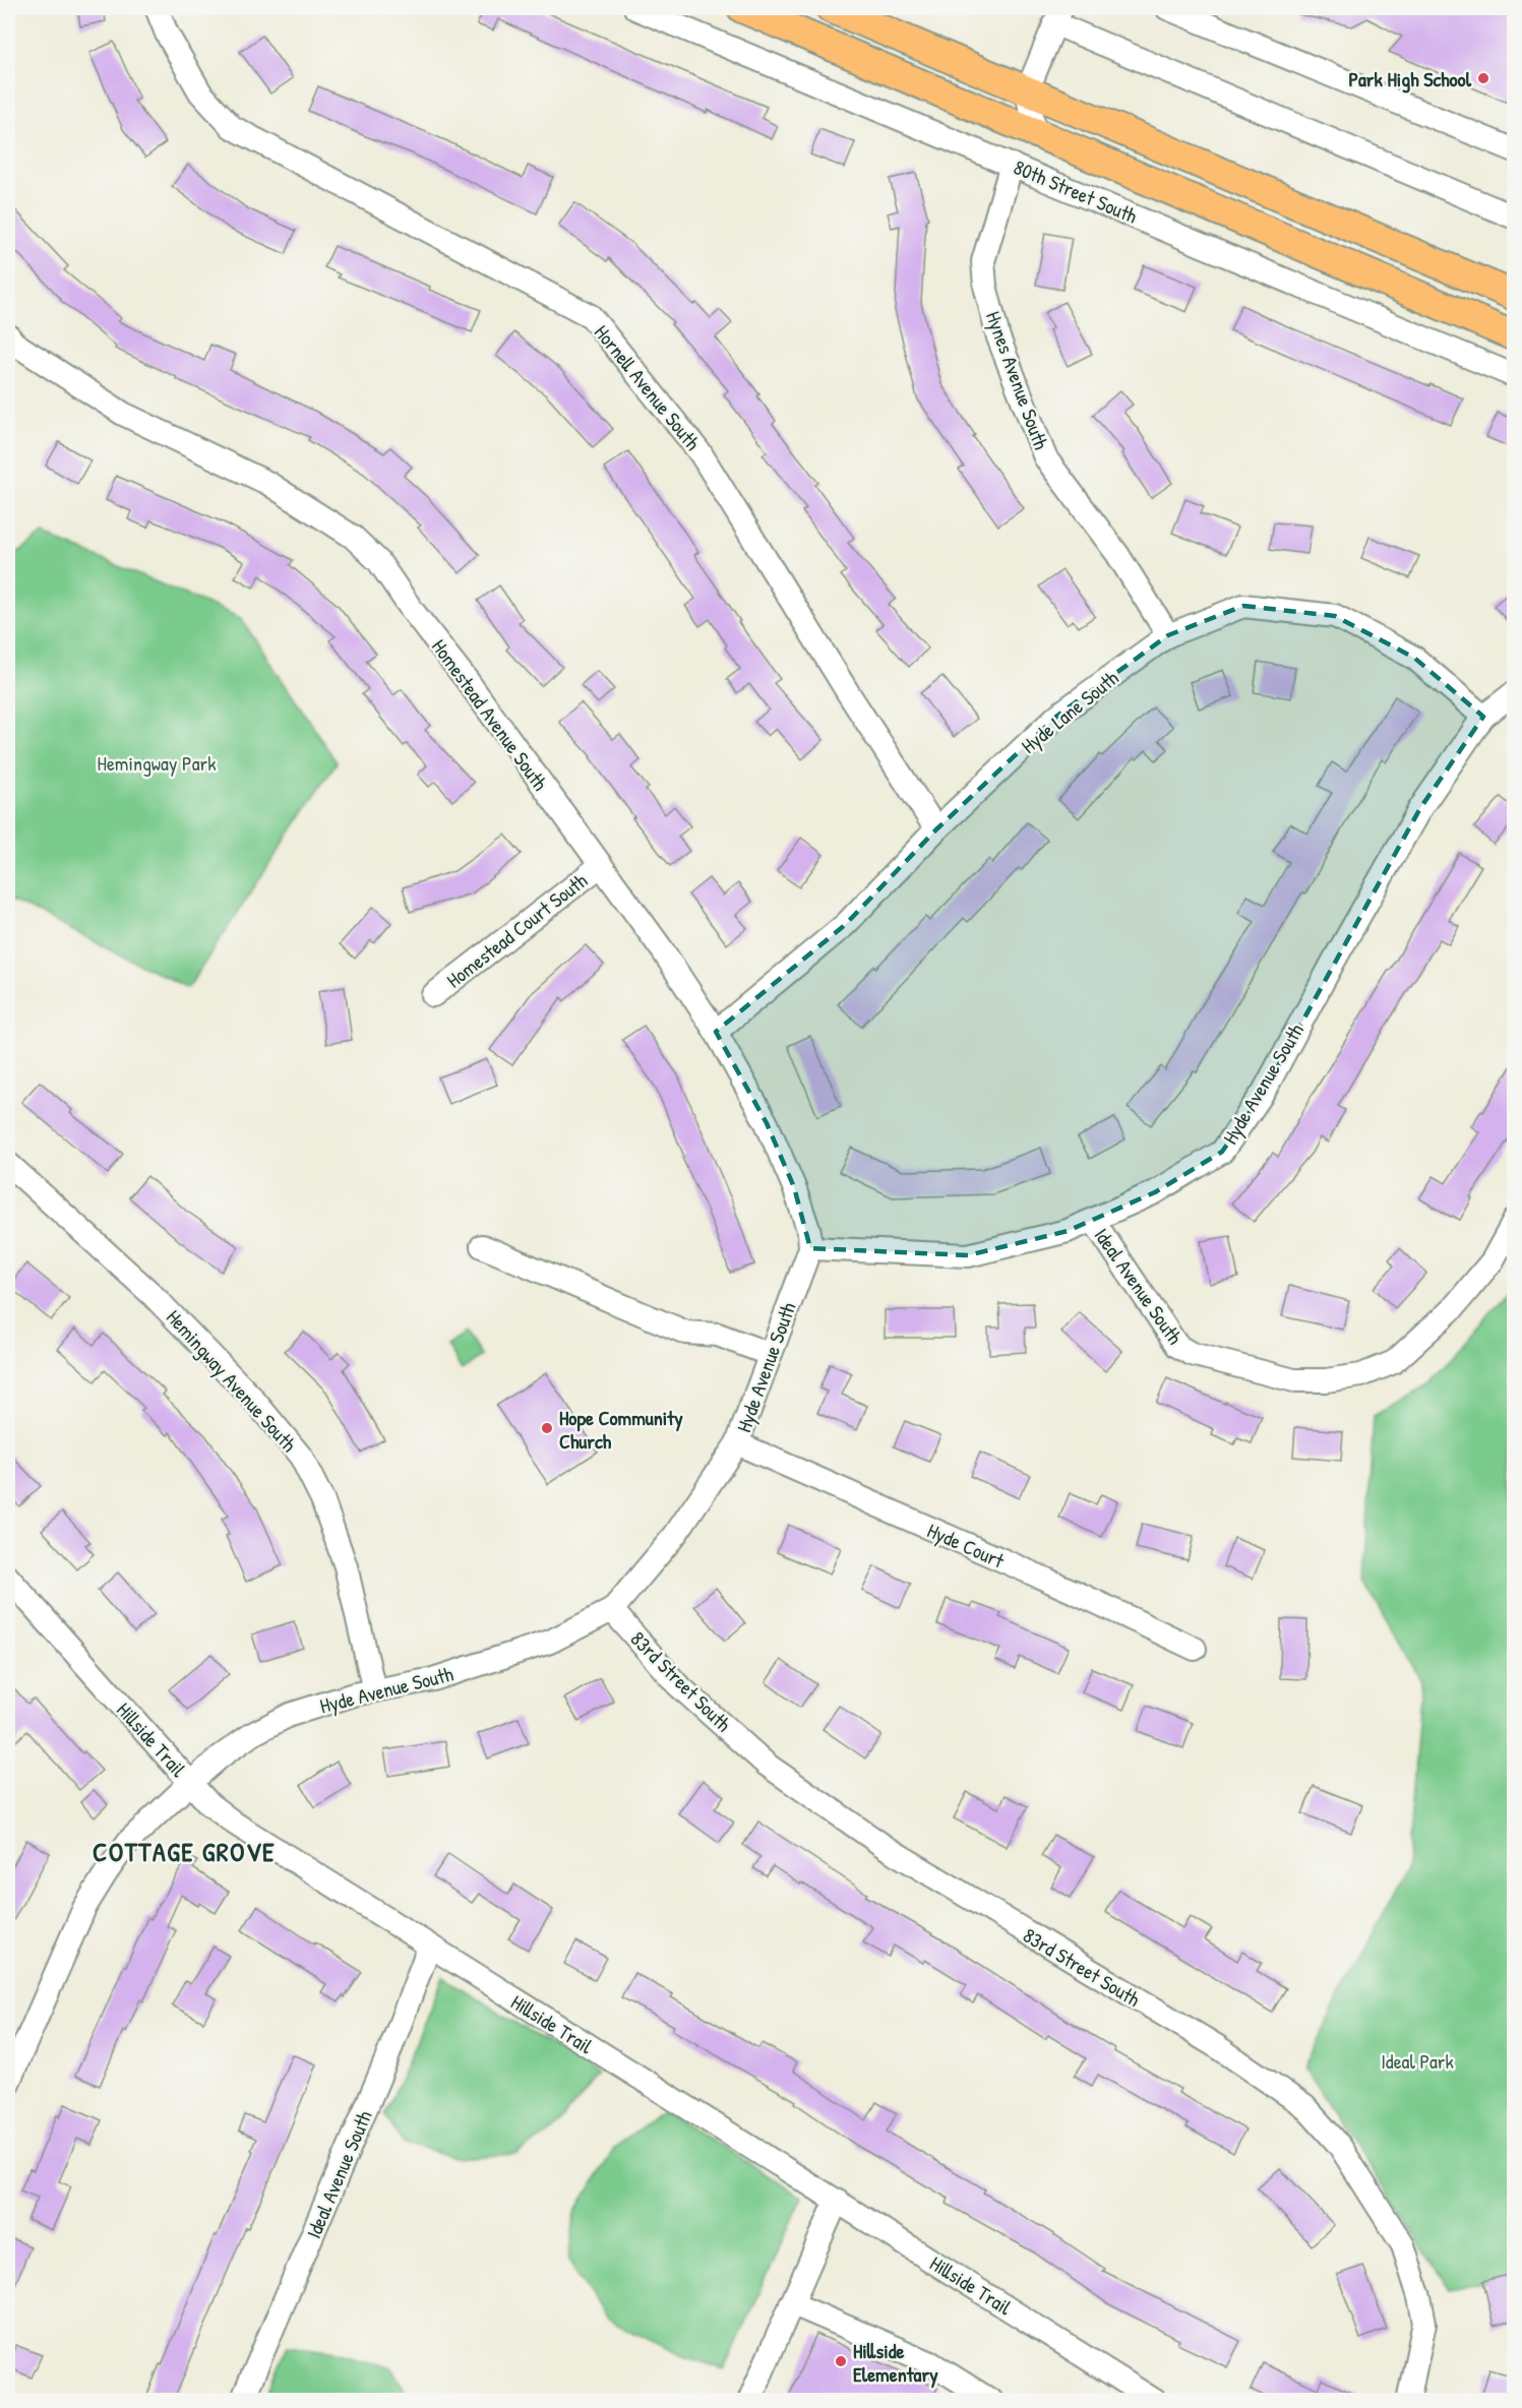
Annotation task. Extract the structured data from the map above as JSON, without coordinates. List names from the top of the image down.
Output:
{
  "streets": {
    "main road": ["80th Street South"],
    "street": [
      "Hynes Avenue South",
      "Hornell Avenue South",
      "Hyde Lane South",
      "Homestead Avenue South",
      "Homestead Court South",
      "Hyde Avenue South",
      "Ideal Avenue South",
      "Hemingway Avenue South",
      "Hyde Court",
      "83rd Street South",
      "Hillside Trail"
    ]
  },
  "crossings": [
    ["80th Street South", "Hynes Avenue South"],
    ["Hynes Avenue South", "Hyde Lane South"],
    ["Hornell Avenue South", "Hyde Lane South"],
    ["Hyde Lane South", "Homestead Avenue South"],
    ["Hyde Lane South", "Hyde Avenue South"],
    ["Homestead Avenue South", "Homestead Court South"],
    ["Homestead Avenue South", "Hyde Avenue South"],
    ["Hyde Avenue South", "Ideal Avenue South"],
    ["Hyde Avenue South", "Hemingway Avenue South"],
    ["Hyde Avenue South", "Hyde Court"],
    ["Hyde Avenue South", "83rd Street South"],
    ["Hyde Avenue South", "Hillside Trail"],
    ["Ideal Avenue South", "Hillside Trail"]
  ],
  "districts": ["COTTAGE GROVE"],
  "parks": ["Hemingway Park", "Ideal Park"],
  "places": ["Park High School", "Hope Community Church", "Hillside Elementary"]
}
